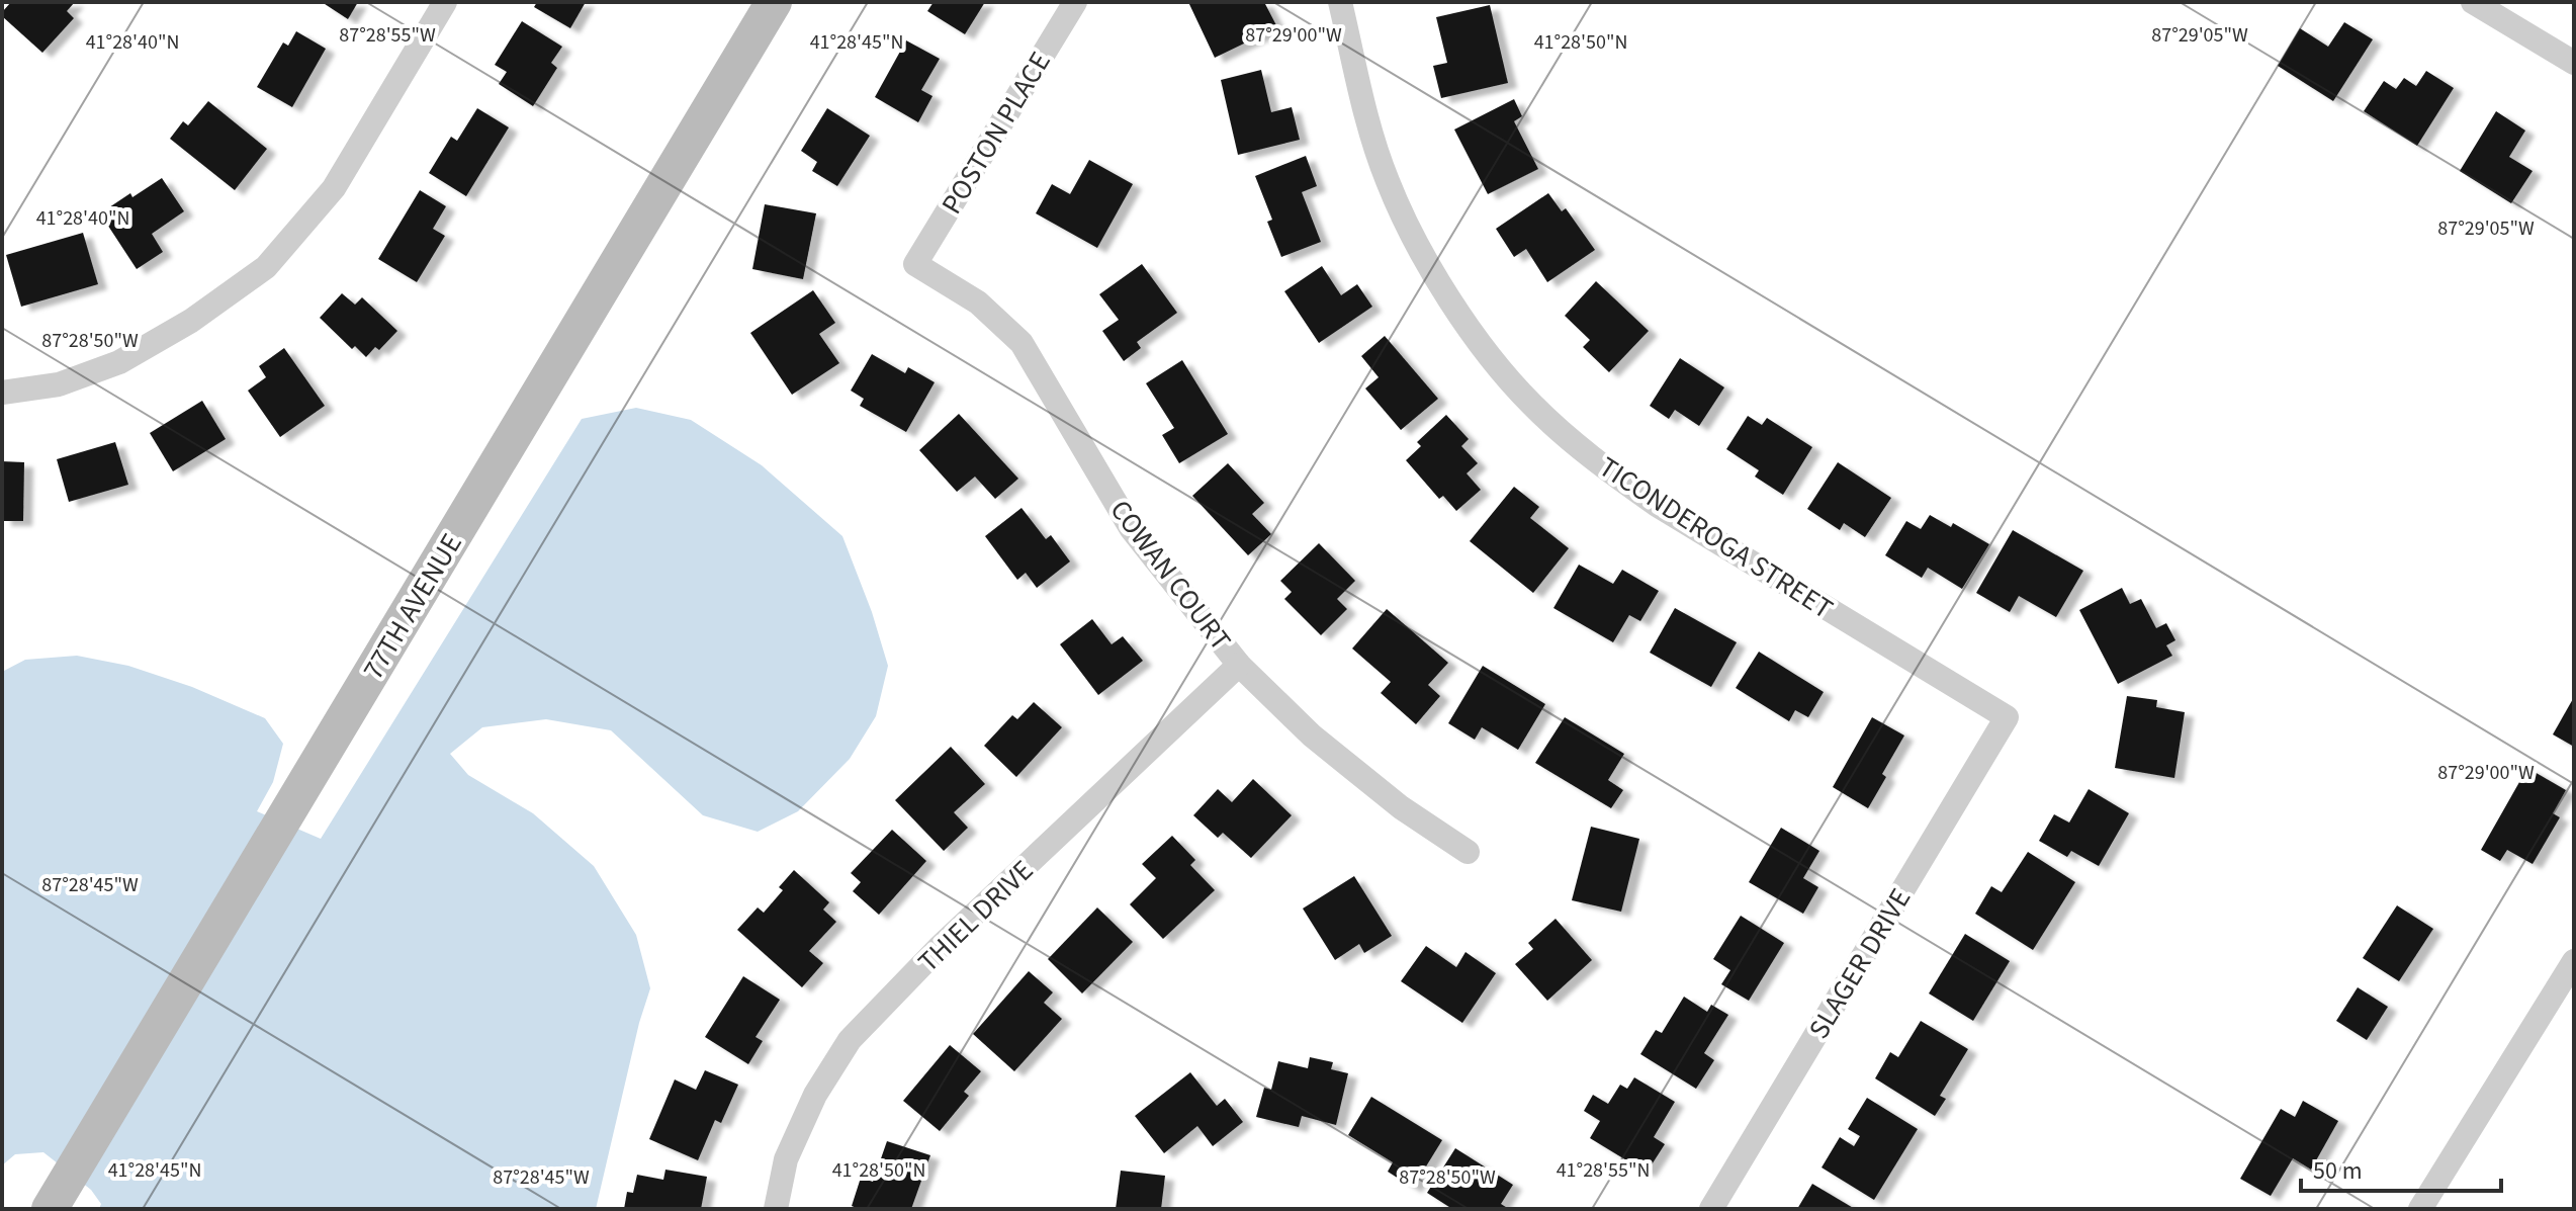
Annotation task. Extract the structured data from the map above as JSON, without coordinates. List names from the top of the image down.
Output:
{
  "streets": {
    "street": [
      "POSTON PLACE",
      "TICONDEROGA STREET",
      "COWAN COURT",
      "77TH AVENUE",
      "THIEL DRIVE",
      "SLAGER DRIVE"
    ]
  },
  "crossings": [
    ["POSTON PLACE", "COWAN COURT"],
    ["TICONDEROGA STREET", "SLAGER DRIVE"],
    ["COWAN COURT", "THIEL DRIVE"]
  ],
  "scale_bar": "50 m",
  "coordinates": [
    "87°28'55\"W",
    "87°29'00\"W",
    "87°29'05\"W",
    "41°28'45\"N",
    "41°28'50\"N",
    "41°28'40\"N",
    "87°28'50\"W",
    "87°28'45\"W",
    "41°28'55\"N"
  ]
}
